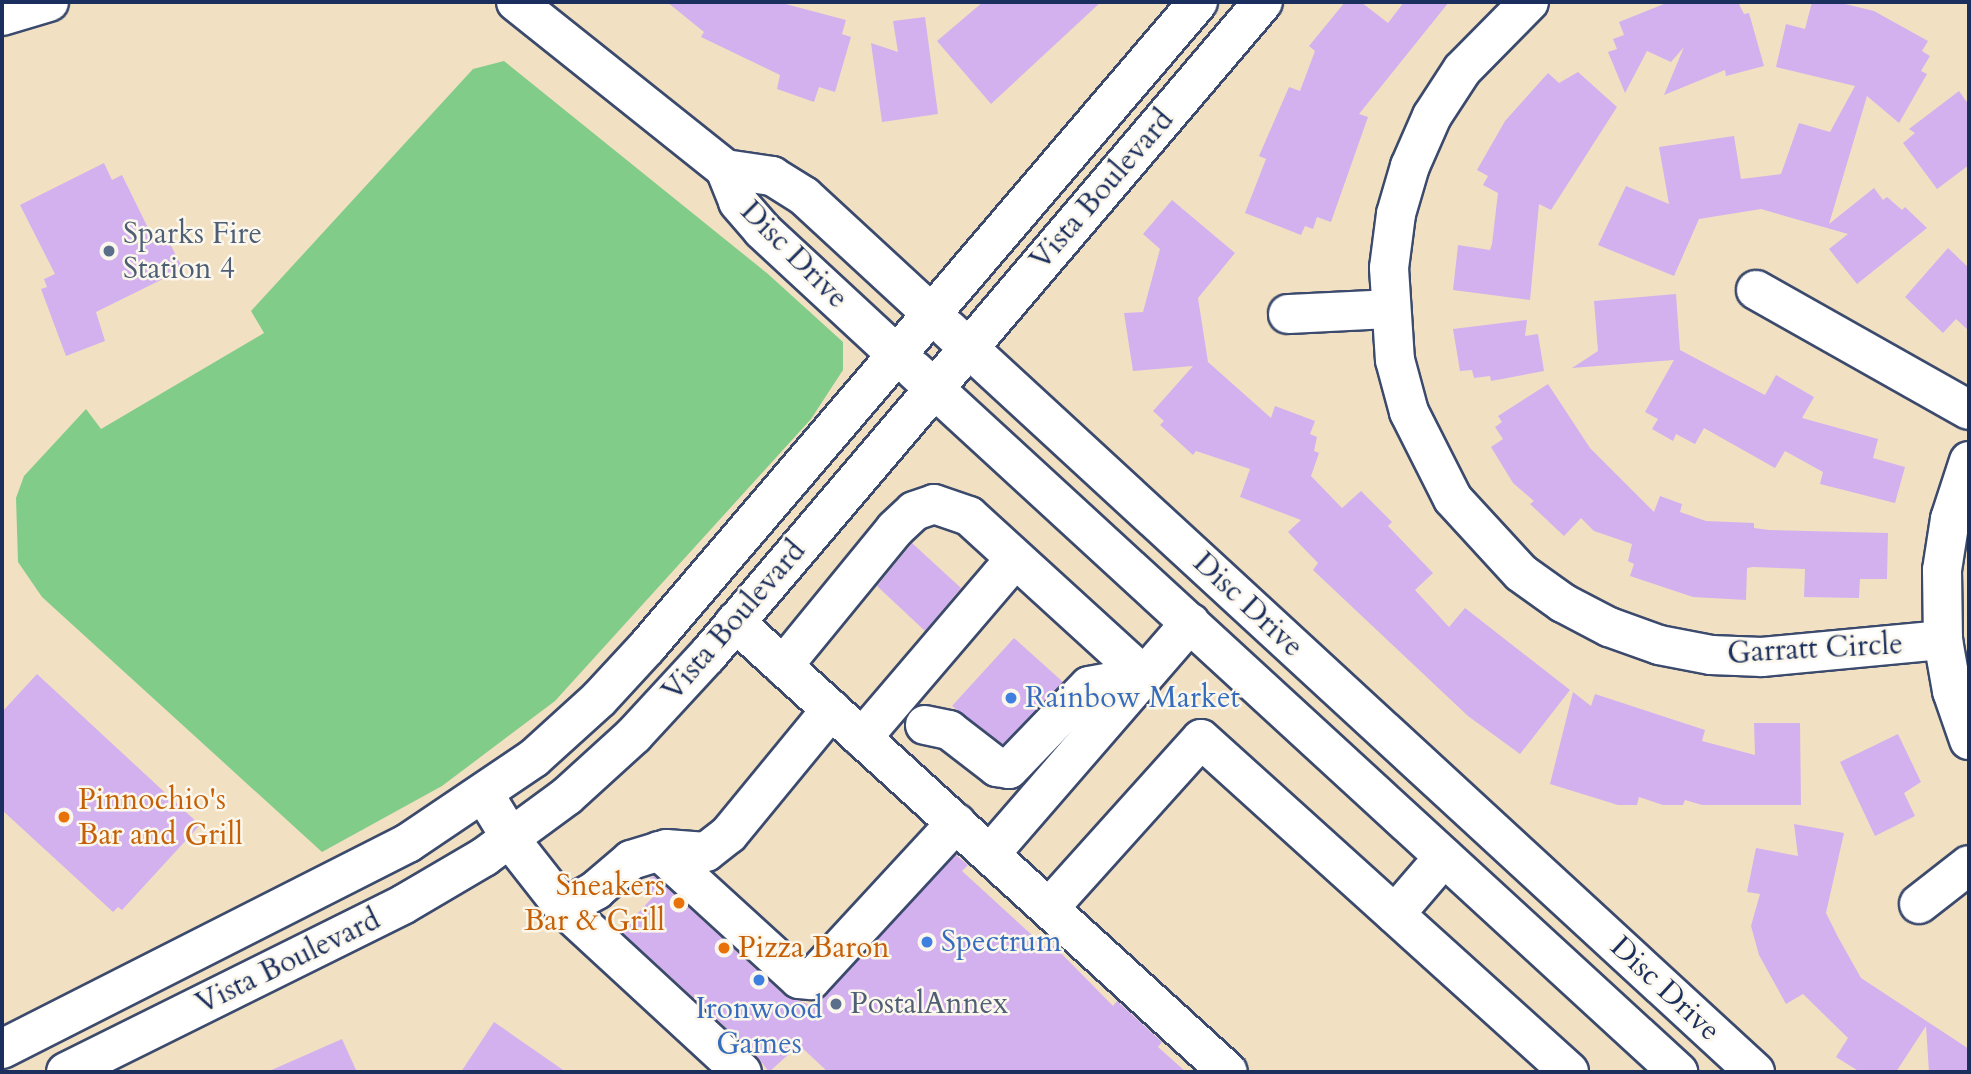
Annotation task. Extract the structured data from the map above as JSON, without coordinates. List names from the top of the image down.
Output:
{
  "streets": {
    "main road": ["Vista Boulevard", "Disc Drive", "Garratt Circle"]
  },
  "crossings": [
    ["Vista Boulevard", "Disc Drive"]
  ],
  "places": [
    "Sparks Fire Station 4",
    "Rainbow Market",
    "Pinnochio's Bar and Grill",
    "Sneakers Bar & Grill",
    "Spectrum",
    "Pizza Baron",
    "Ironwood Games",
    "PostalAnnex"
  ]
}
